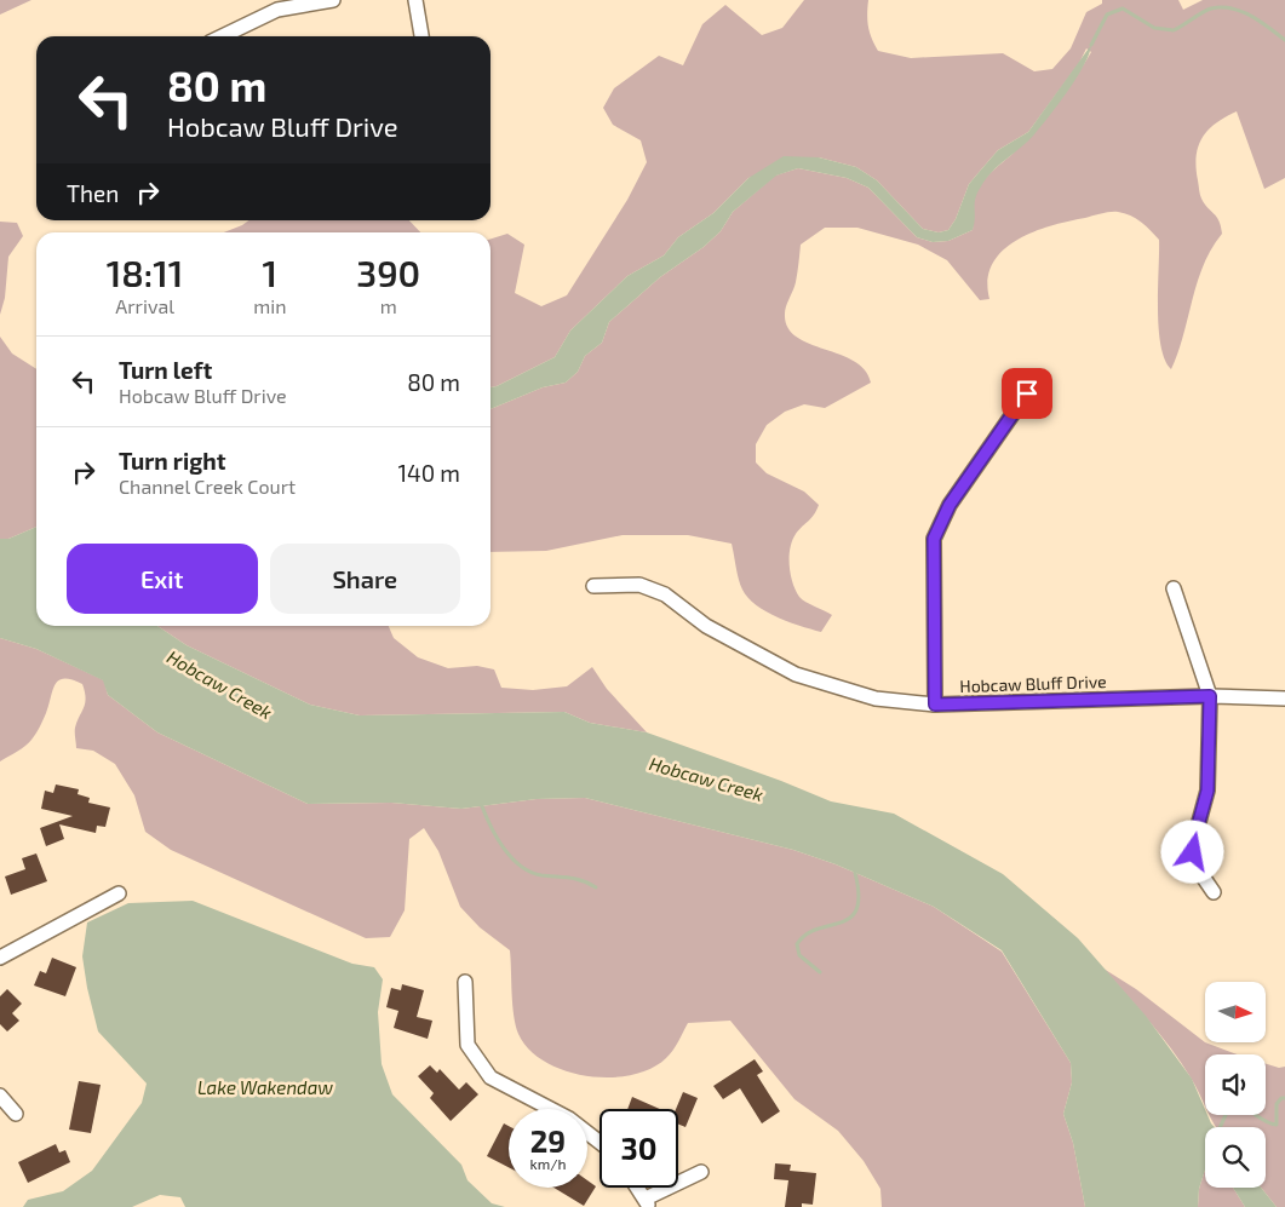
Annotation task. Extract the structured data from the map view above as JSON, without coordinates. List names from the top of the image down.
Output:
{
  "streets": {
    "street": ["Hobcaw Bluff Drive"]
  },
  "water": ["Hobcaw Creek", "Lake Wakendaw"],
  "north": "right",
  "page": {
    "turn": ["80 m", "Hobcaw Bluff Drive"],
    "then": "Then",
    "eta": [
      "18:11",
      "Arrival",
      "1",
      "min",
      "390",
      "m"
    ],
    "list": [
      {
        "name": "Turn left",
        "note": "Hobcaw Bluff Drive",
        "value": "80 m"
      },
      {
        "name": "Turn right",
        "note": "Channel Creek Court",
        "value": "140 m"
      }
    ],
    "buttons": ["Exit", "Share"],
    "speed": "29 km/h",
    "limit": "30"
  }
}
